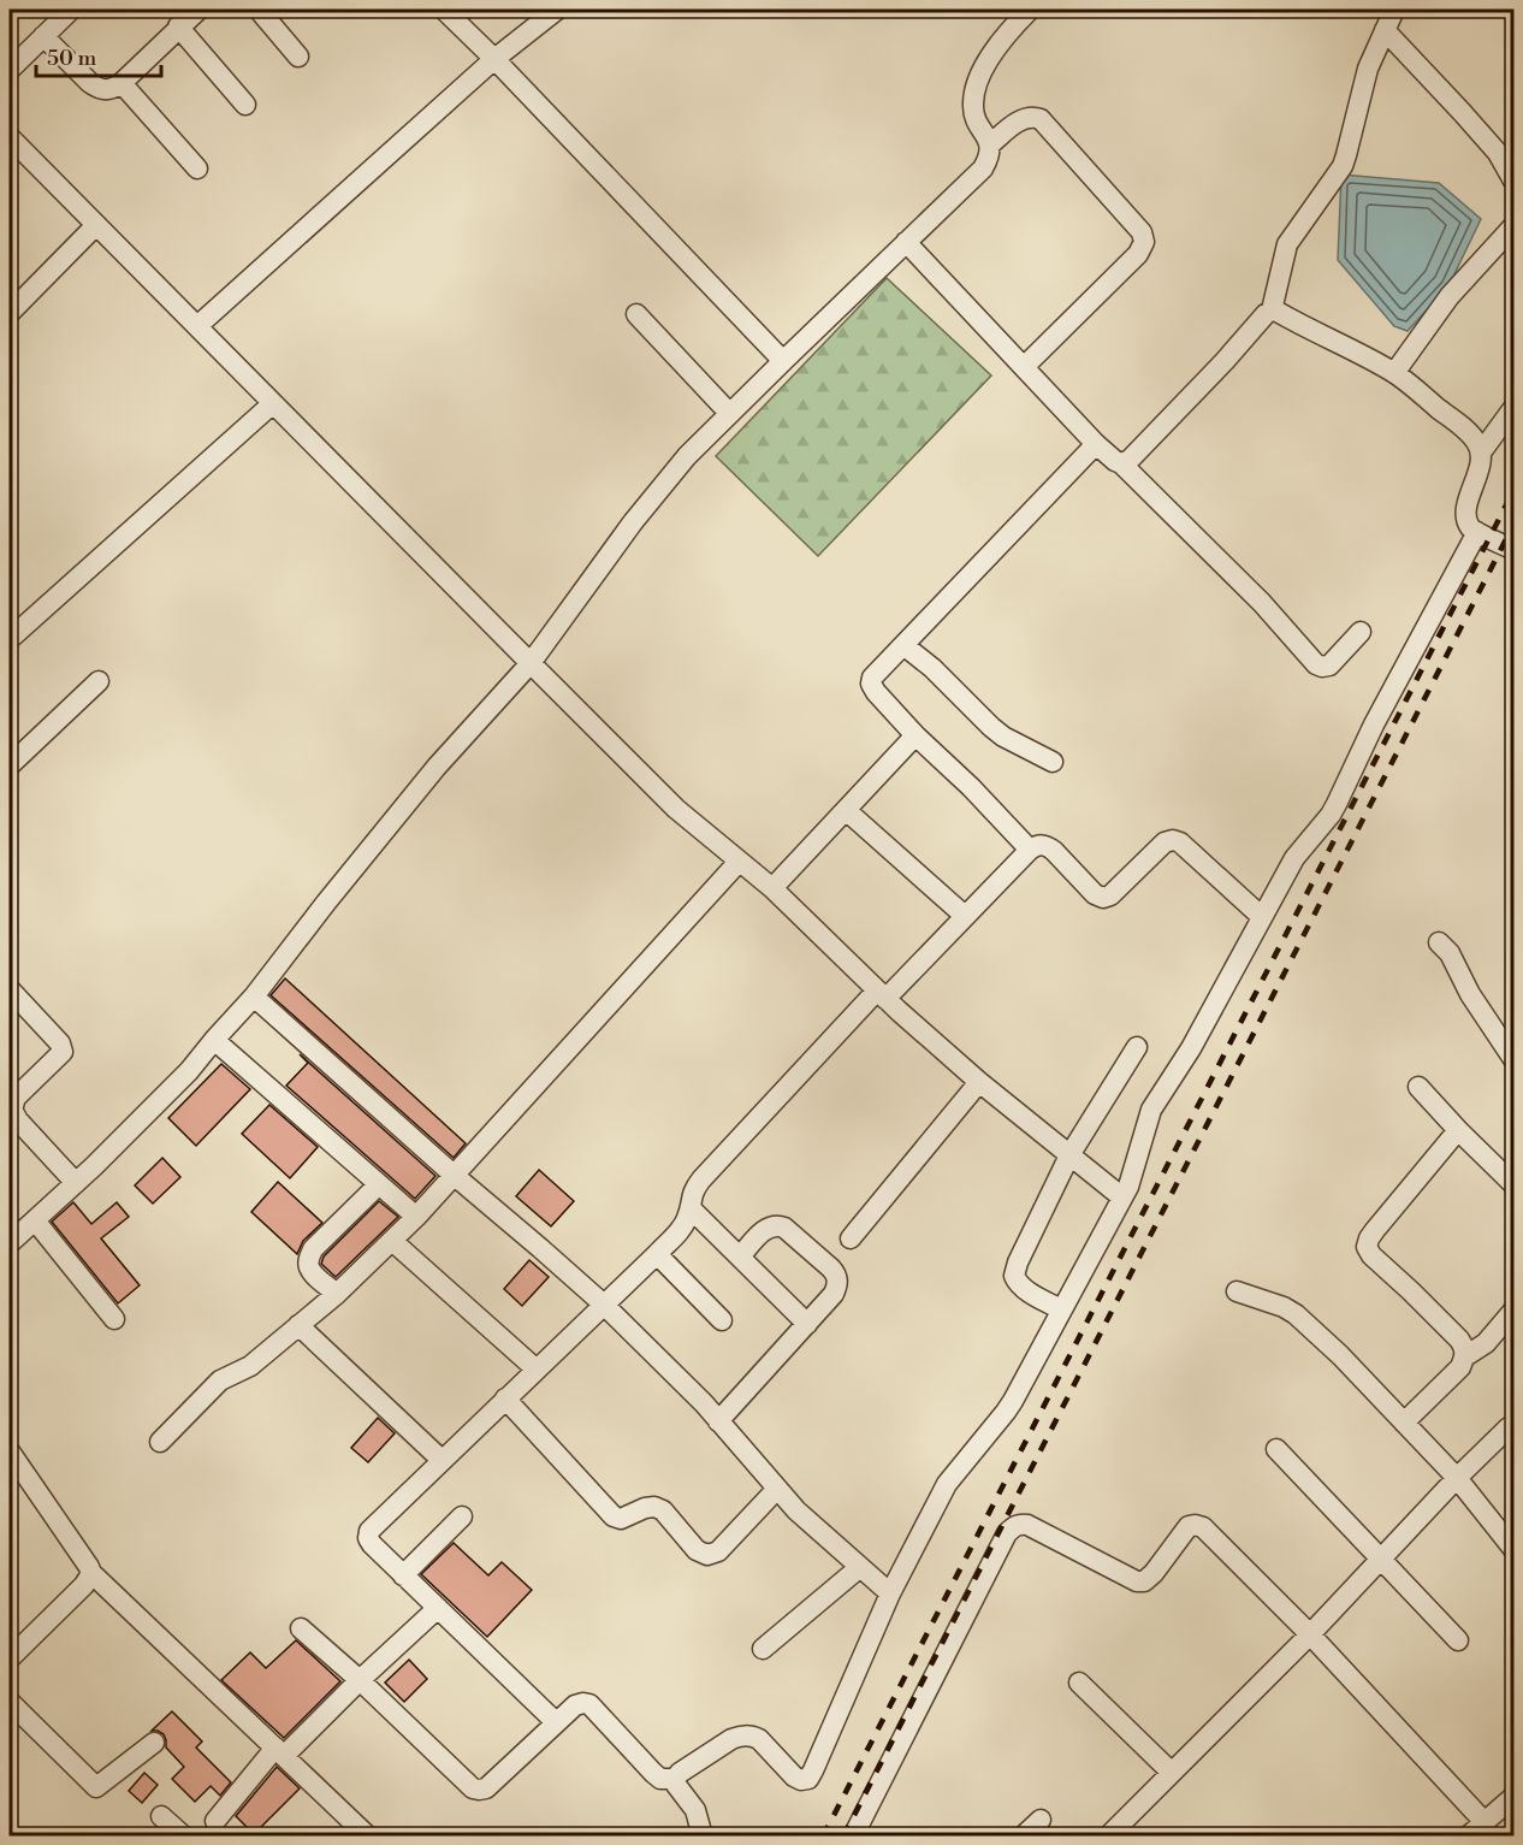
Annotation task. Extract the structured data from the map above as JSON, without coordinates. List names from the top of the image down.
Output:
{
  "scale_bar": "50 m"
}
